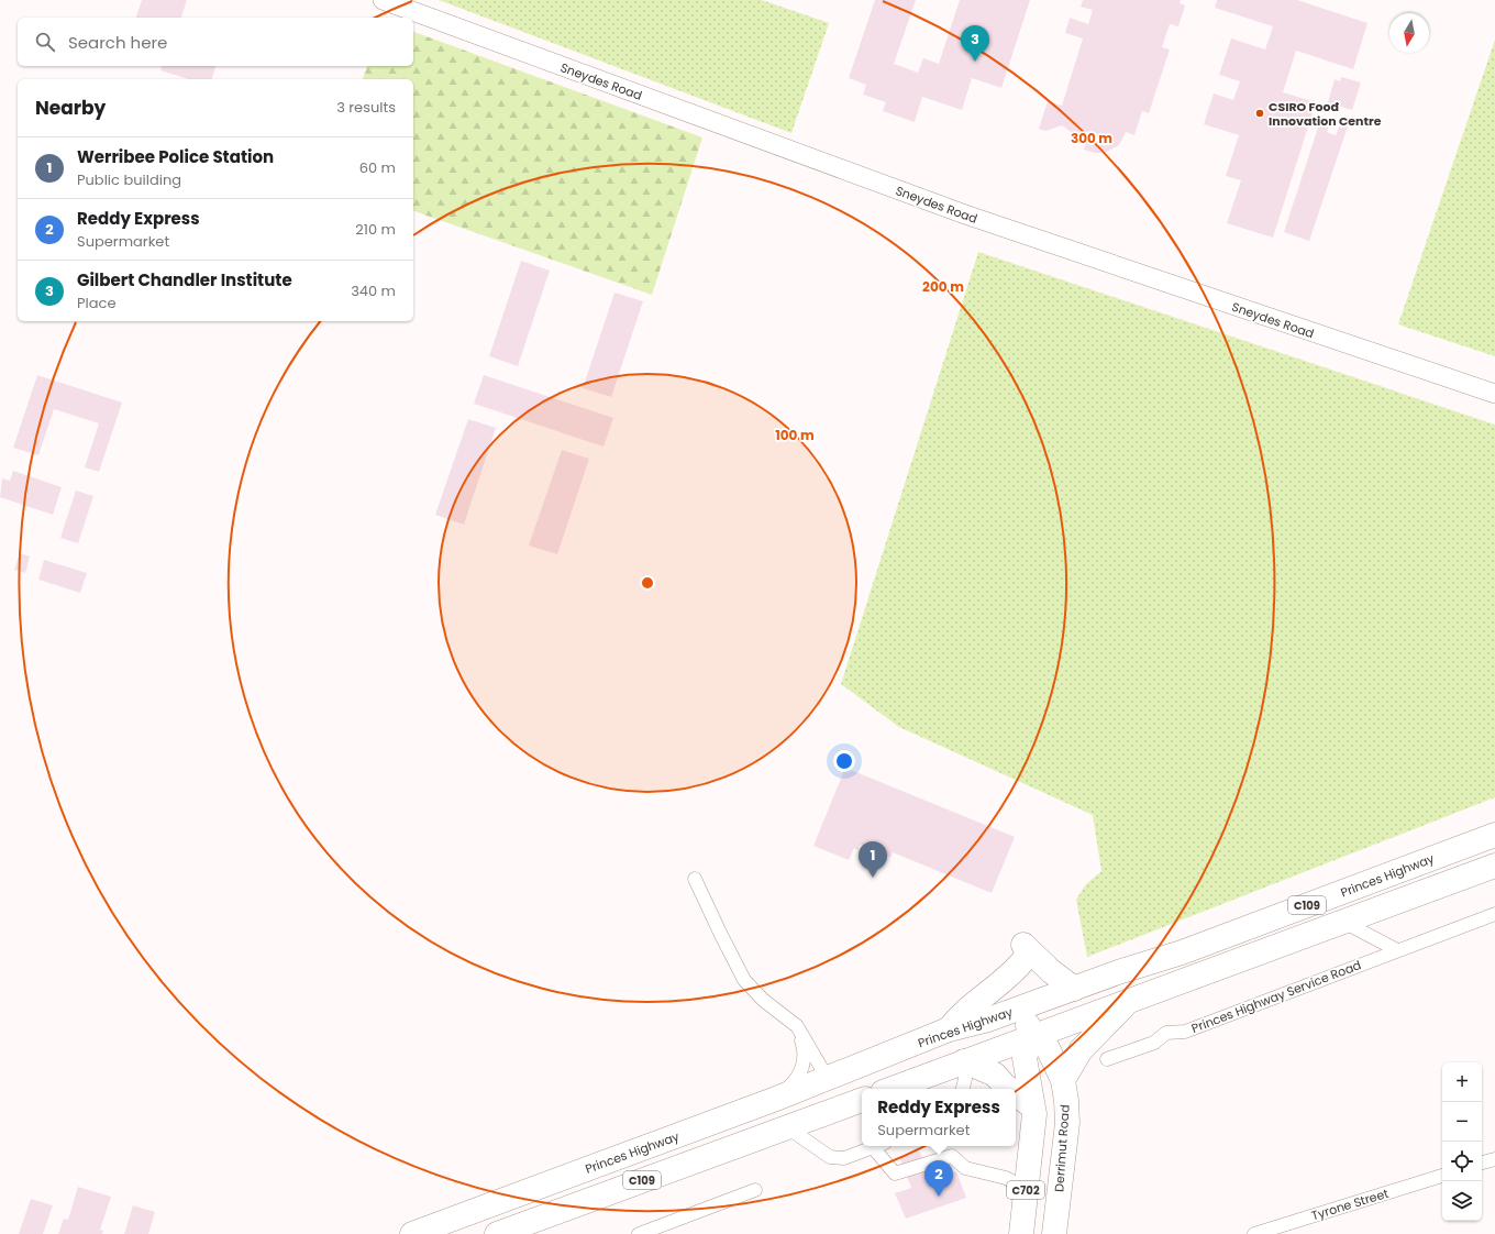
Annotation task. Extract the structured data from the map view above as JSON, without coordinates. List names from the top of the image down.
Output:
{
  "streets": {
    "highway": [
      "Princes Highway",
      "C109",
      "Derrimut Road",
      "C702"
    ],
    "main road": ["Sneydes Road"],
    "street": ["Princes Highway Service Road", "Tyrone Street"]
  },
  "crossings": [
    ["Princes Highway", "C702"],
    ["C109", "Derrimut Road"],
    ["C109", "C702"],
    ["Derrimut Road", "C702"]
  ],
  "places": ["CSIRO Foođ Innovation Centre"],
  "north": "bottom",
  "page": {
    "search": "Search here",
    "pins": ["3", "1", "2"],
    "heading": ["Nearby", "3 results"],
    "list": [
      {
        "mark": "1",
        "name": "Werribee Police Station",
        "note": "Public building",
        "value": "60 m"
      },
      {
        "mark": "2",
        "name": "Reddy Express",
        "note": "Supermarket",
        "value": "210 m"
      },
      {
        "mark": "3",
        "name": "Gilbert Chandler Institute",
        "note": "Place",
        "value": "340 m"
      }
    ],
    "map_buttons": ["+", "−"],
    "popup": ["Reddy Express", "Supermarket"]
  },
  "rings": ["300 m", "200 m", "100 m"]
}
